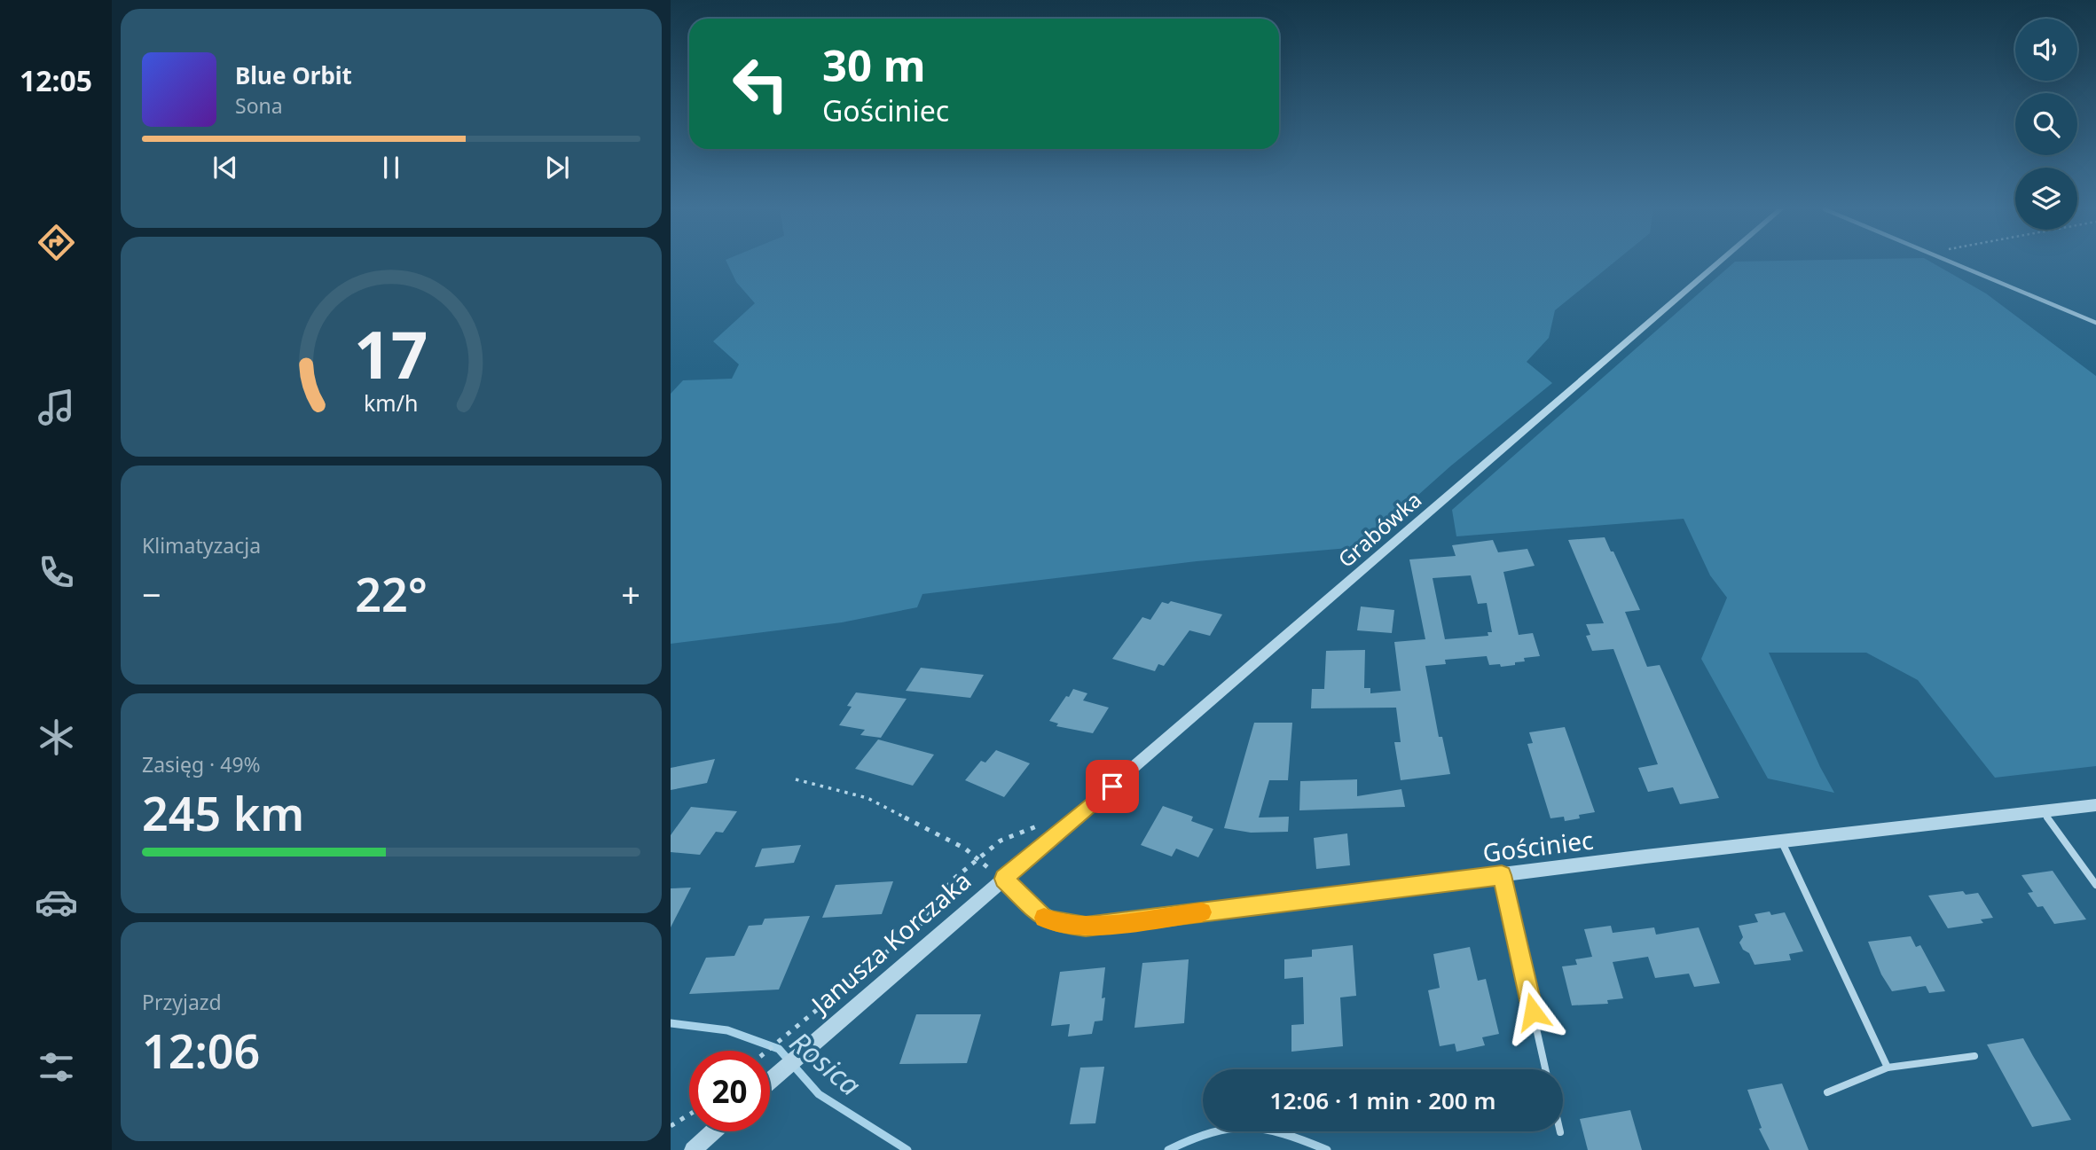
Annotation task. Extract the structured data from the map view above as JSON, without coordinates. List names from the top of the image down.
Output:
{
  "streets": {
    "street": ["Grabówka", "Gościniec", "Janusza Korczaka"]
  },
  "crossings": [
    ["Grabówka", "Gościniec"],
    ["Grabówka", "Janusza Korczaka"],
    ["Gościniec", "Janusza Korczaka"]
  ],
  "water": ["Rosica"],
  "page": {
    "tabs": "12:05",
    "turn": ["30 m", "Gościniec"],
    "song": ["Blue Orbit", "Sona"],
    "tile": [
      "Klimatyzacja",
      ["Zasięg · 49%", "245 km"],
      ["Przyjazd", "12:06"]
    ],
    "heat": ["−", "22°", "+"],
    "limit": "20",
    "trip": "12:06 · 1 min · 200 m",
    "gauge": ["17", "km/h"]
  }
}
